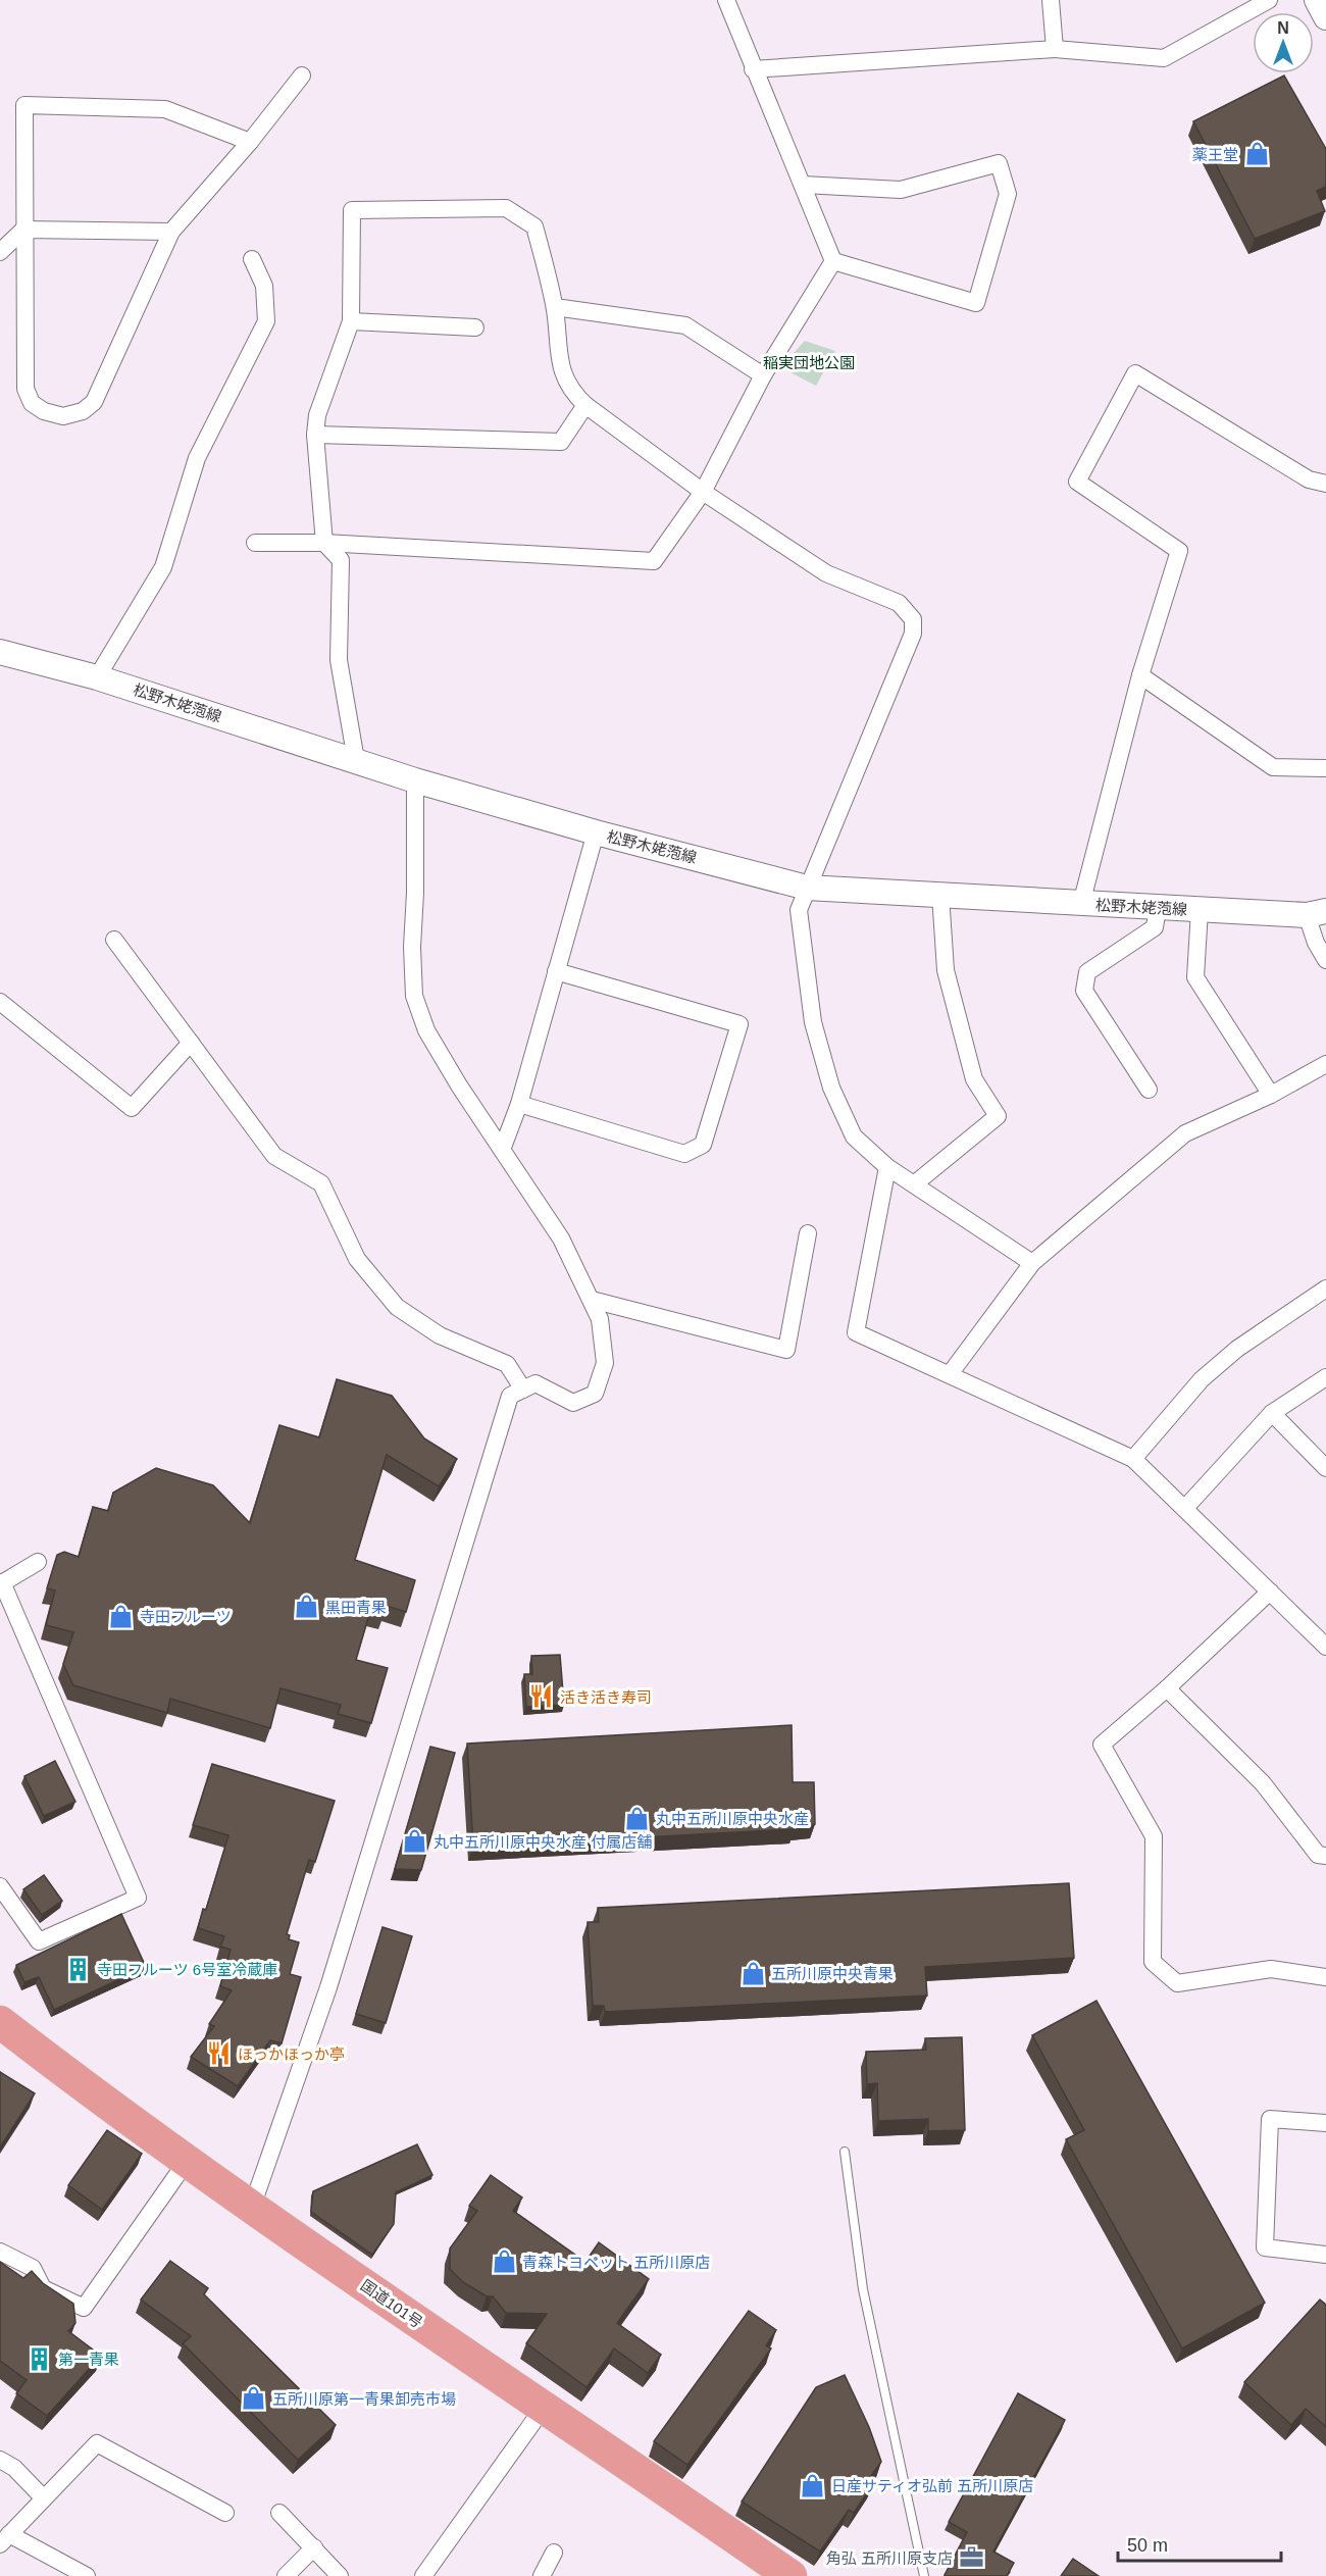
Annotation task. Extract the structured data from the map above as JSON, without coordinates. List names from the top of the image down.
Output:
{
  "streets": {
    "highway": ["国道101号"],
    "main road": ["松野木姥萢線"]
  },
  "parks": ["稲実団地公園"],
  "places": {
    "shop": [
      "薬王堂",
      "黒田青果",
      "寺田フルーツ",
      "丸中五所川原中央水産",
      "丸中五所川原中央水産 付属店舗",
      "五所川原中央青果",
      "青森トヨペット 五所川原店",
      "五所川原第一青果卸売市場",
      "日産サティオ弘前 五所川原店"
    ],
    "restaurant": ["活き活き寿司", "ほっかほっか亭"],
    "building": ["寺田フルーツ 6号室冷蔵庫", "第一青果"],
    "office": ["角弘 五所川原支店"]
  },
  "scale_bar": "50 m",
  "north": "top"
}
